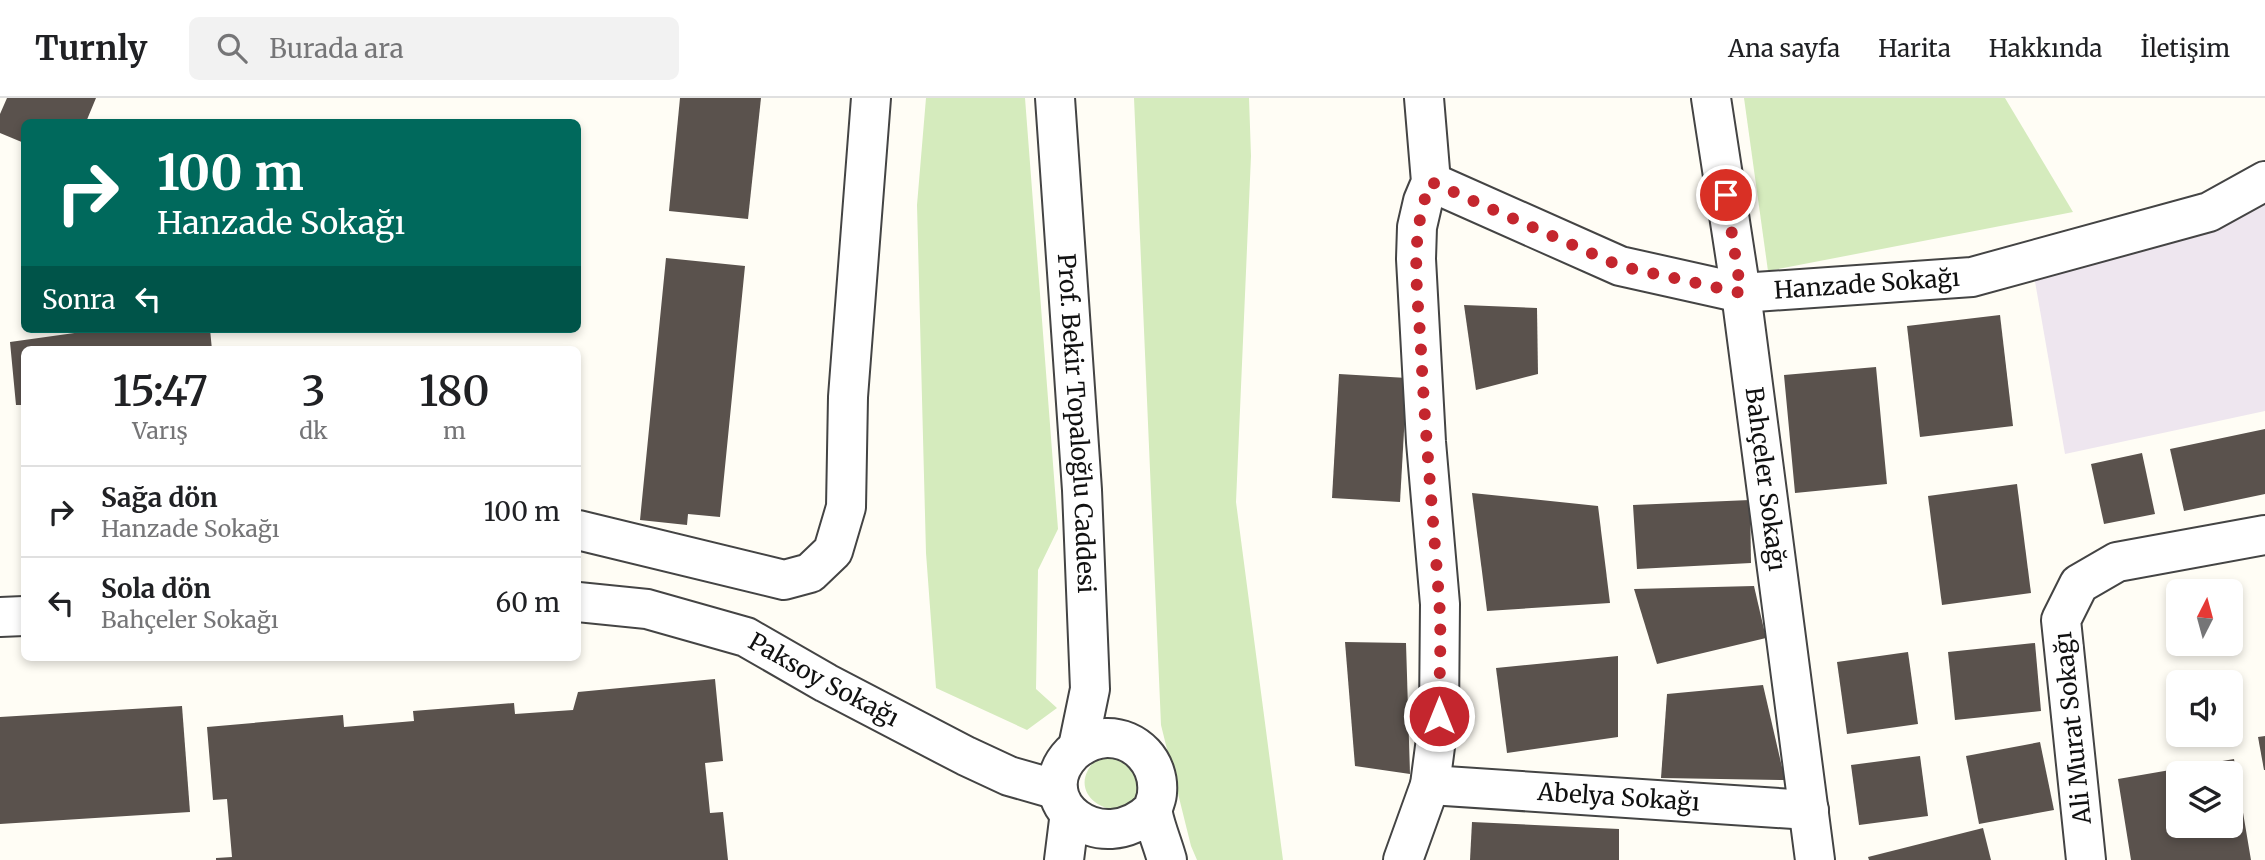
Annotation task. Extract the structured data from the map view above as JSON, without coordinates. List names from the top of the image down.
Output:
{
  "streets": {
    "street": [
      "Hanzade Sokağı",
      "Prof. Bekir Topaloğlu Caddesi",
      "Bahçeler Sokağı",
      "Paksoy Sokağı",
      "Ali Murat Sokağı",
      "Abelya Sokağı"
    ]
  },
  "crossings": [
    ["Hanzade Sokağı", "Bahçeler Sokağı"],
    ["Prof. Bekir Topaloğlu Caddesi", "Paksoy Sokağı"],
    ["Bahçeler Sokağı", "Abelya Sokağı"]
  ],
  "north": "top",
  "page": {
    "header": "Turnly",
    "search": "Burada ara",
    "nav": [
      "Ana sayfa",
      "Harita",
      "Hakkında",
      "İletişim"
    ],
    "turn": ["100 m", "Hanzade Sokağı"],
    "then": "Sonra",
    "eta": [
      "15:47",
      "Varış",
      "3",
      "dk",
      "180",
      "m"
    ],
    "list": [
      {
        "name": "Sağa dön",
        "note": "Hanzade Sokağı",
        "value": "100 m"
      },
      {
        "name": "Sola dön",
        "note": "Bahçeler Sokağı",
        "value": "60 m"
      }
    ]
  }
}
